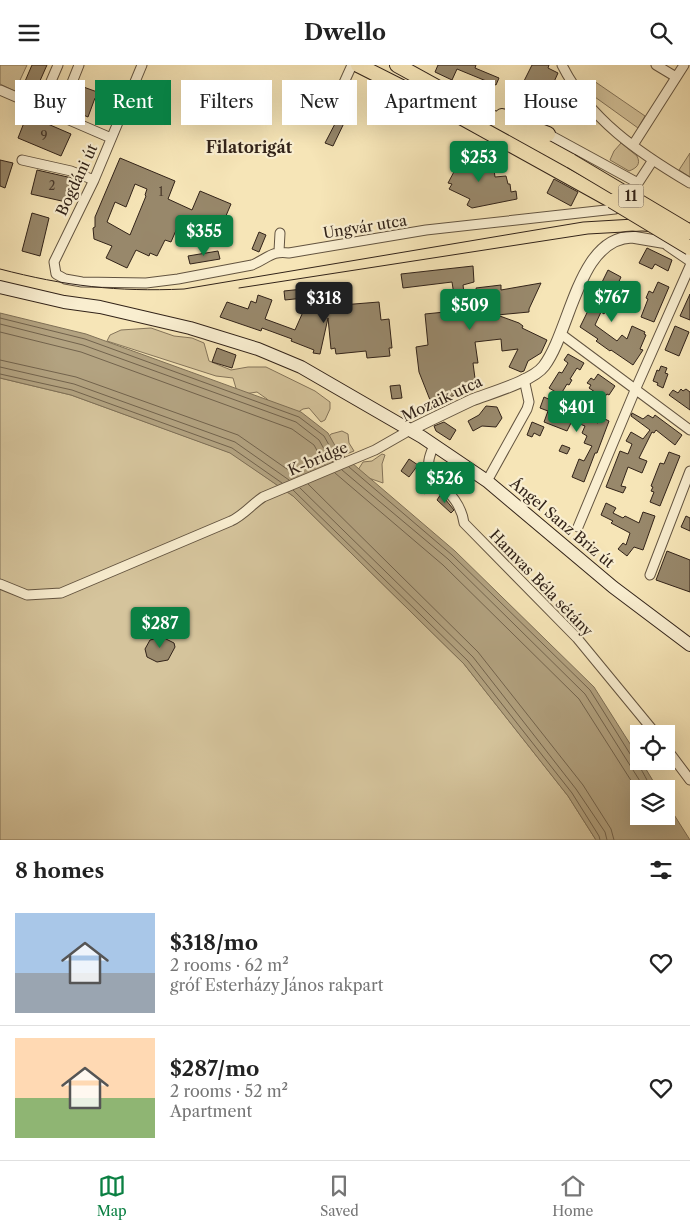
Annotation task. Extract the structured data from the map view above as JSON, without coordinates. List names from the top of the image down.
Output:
{
  "streets": {
    "main road": ["11", "Ángel Sanz Briz út"],
    "street": [
      "Bogdáni út",
      "Ungvár utca",
      "Mozaik utca",
      "K-bridge",
      "Hamvas Béla sétány"
    ]
  },
  "crossings": [
    ["Bogdáni út", "Ungvár utca"],
    ["11", "Mozaik utca"],
    ["Mozaik utca", "K-bridge"],
    ["Mozaik utca", "Ángel Sanz Briz út"],
    ["Ángel Sanz Briz út", "Hamvas Béla sétány"]
  ],
  "districts": ["Filatorigát"],
  "house_numbers": ["9", "2", "1"],
  "page": {
    "header": "Dwello",
    "chip": [
      "Buy",
      "Rent",
      "Filters",
      "New",
      "Apartment",
      "House"
    ],
    "price": [
      "$253",
      "$355",
      "$767",
      "$318",
      "$509",
      "$401",
      "$526",
      "$287"
    ],
    "heading": "8 homes",
    "list": [
      {
        "name": "$318/mo",
        "note": "2 rooms · 62 m² · gróf Esterházy János rakpart"
      },
      {
        "name": "$287/mo",
        "note": "2 rooms · 52 m² · Apartment"
      }
    ],
    "tabs": ["Map", "Saved", "Home"]
  }
}
